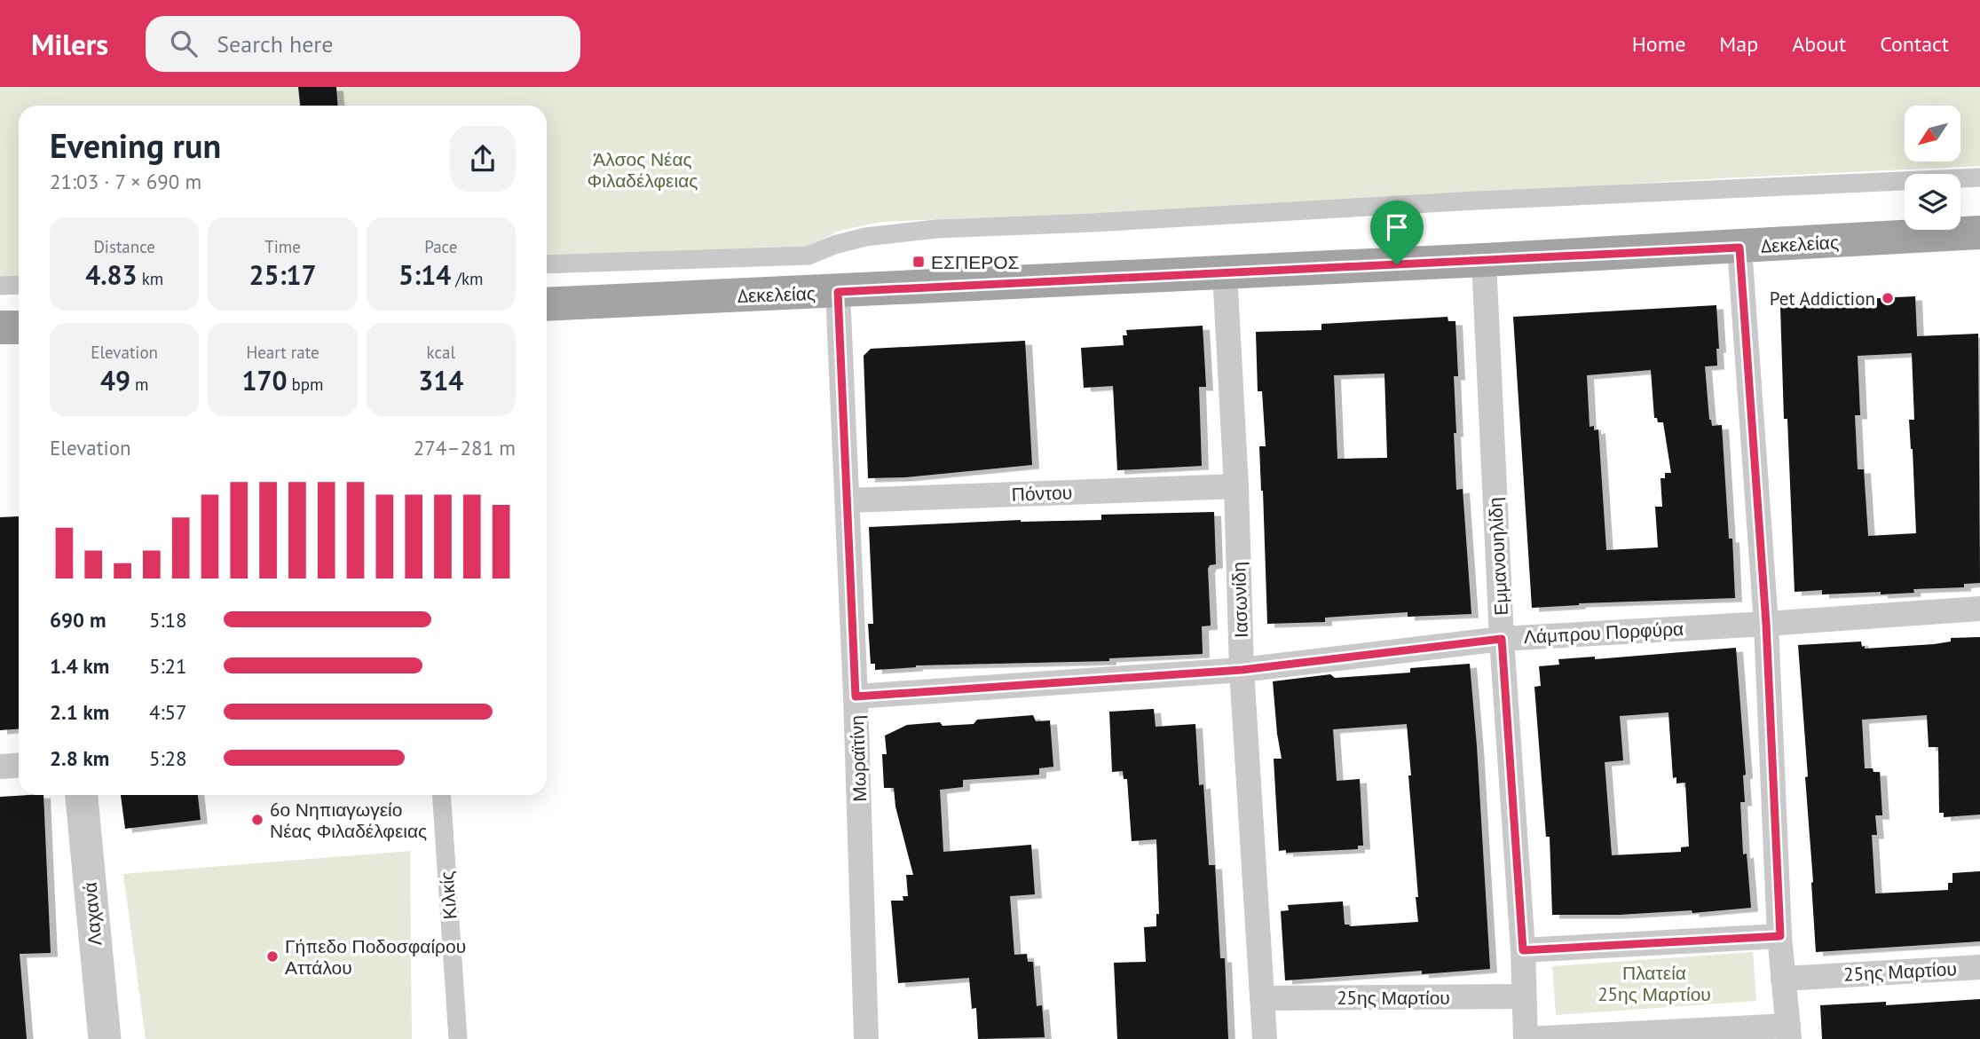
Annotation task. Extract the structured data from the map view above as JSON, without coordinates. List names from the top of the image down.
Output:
{
  "streets": {
    "main road": ["Δεκελείας"],
    "street": [
      "Πόντου",
      "Εμμανουηλίδη",
      "Ιασωνίδη",
      "Λάμπρου Πορφύρα",
      "Μωραϊτίνη",
      "Κιλκίς",
      "Λαχανά",
      "25ης Μαρτίου"
    ]
  },
  "crossings": [
    ["Δεκελείας", "Εμμανουηλίδη"],
    ["Δεκελείας", "Ιασωνίδη"],
    ["Δεκελείας", "Μωραϊτίνη"],
    ["Πόντου", "Ιασωνίδη"],
    ["Πόντου", "Μωραϊτίνη"],
    ["Εμμανουηλίδη", "Λάμπρου Πορφύρα"],
    ["Εμμανουηλίδη", "25ης Μαρτίου"],
    ["Ιασωνίδη", "Λάμπρου Πορφύρα"],
    ["Ιασωνίδη", "25ης Μαρτίου"],
    ["Λάμπρου Πορφύρα", "Μωραϊτίνη"]
  ],
  "parks": ["Άλσος Νέας Φιλαδέλφειας", "Πλατεία 25ης Μαρτίου"],
  "places": {
    "transit": ["ΕΣΠΕΡΟΣ"],
    "other": ["Pet Addiction", "6ο Νηπιαγωγείο Νέας Φιλαδέλφειας", "Γήπεδο Ποδοσφαίρου Αττάλου"]
  },
  "north": "bottom left",
  "page": {
    "header": "Milers",
    "search": "Search here",
    "nav": [
      "Home",
      "Map",
      "About",
      "Contact"
    ],
    "heading": ["Evening run", "21:03 · 7 × 690 m"],
    "stats": [
      ["Distance", "4.83 km"],
      ["Time", "25:17"],
      ["Pace", "5:14 /km"],
      ["Elevation", "49 m"],
      ["Heart rate", "170 bpm"],
      ["kcal", "314"]
    ],
    "chart": ["Elevation", "274–281 m"],
    "list": [
      {
        "name": "690 m",
        "note": "5:18"
      },
      {
        "name": "1.4 km",
        "note": "5:21"
      },
      {
        "name": "2.1 km",
        "note": "4:57"
      },
      {
        "name": "2.8 km",
        "note": "5:28"
      }
    ]
  }
}
